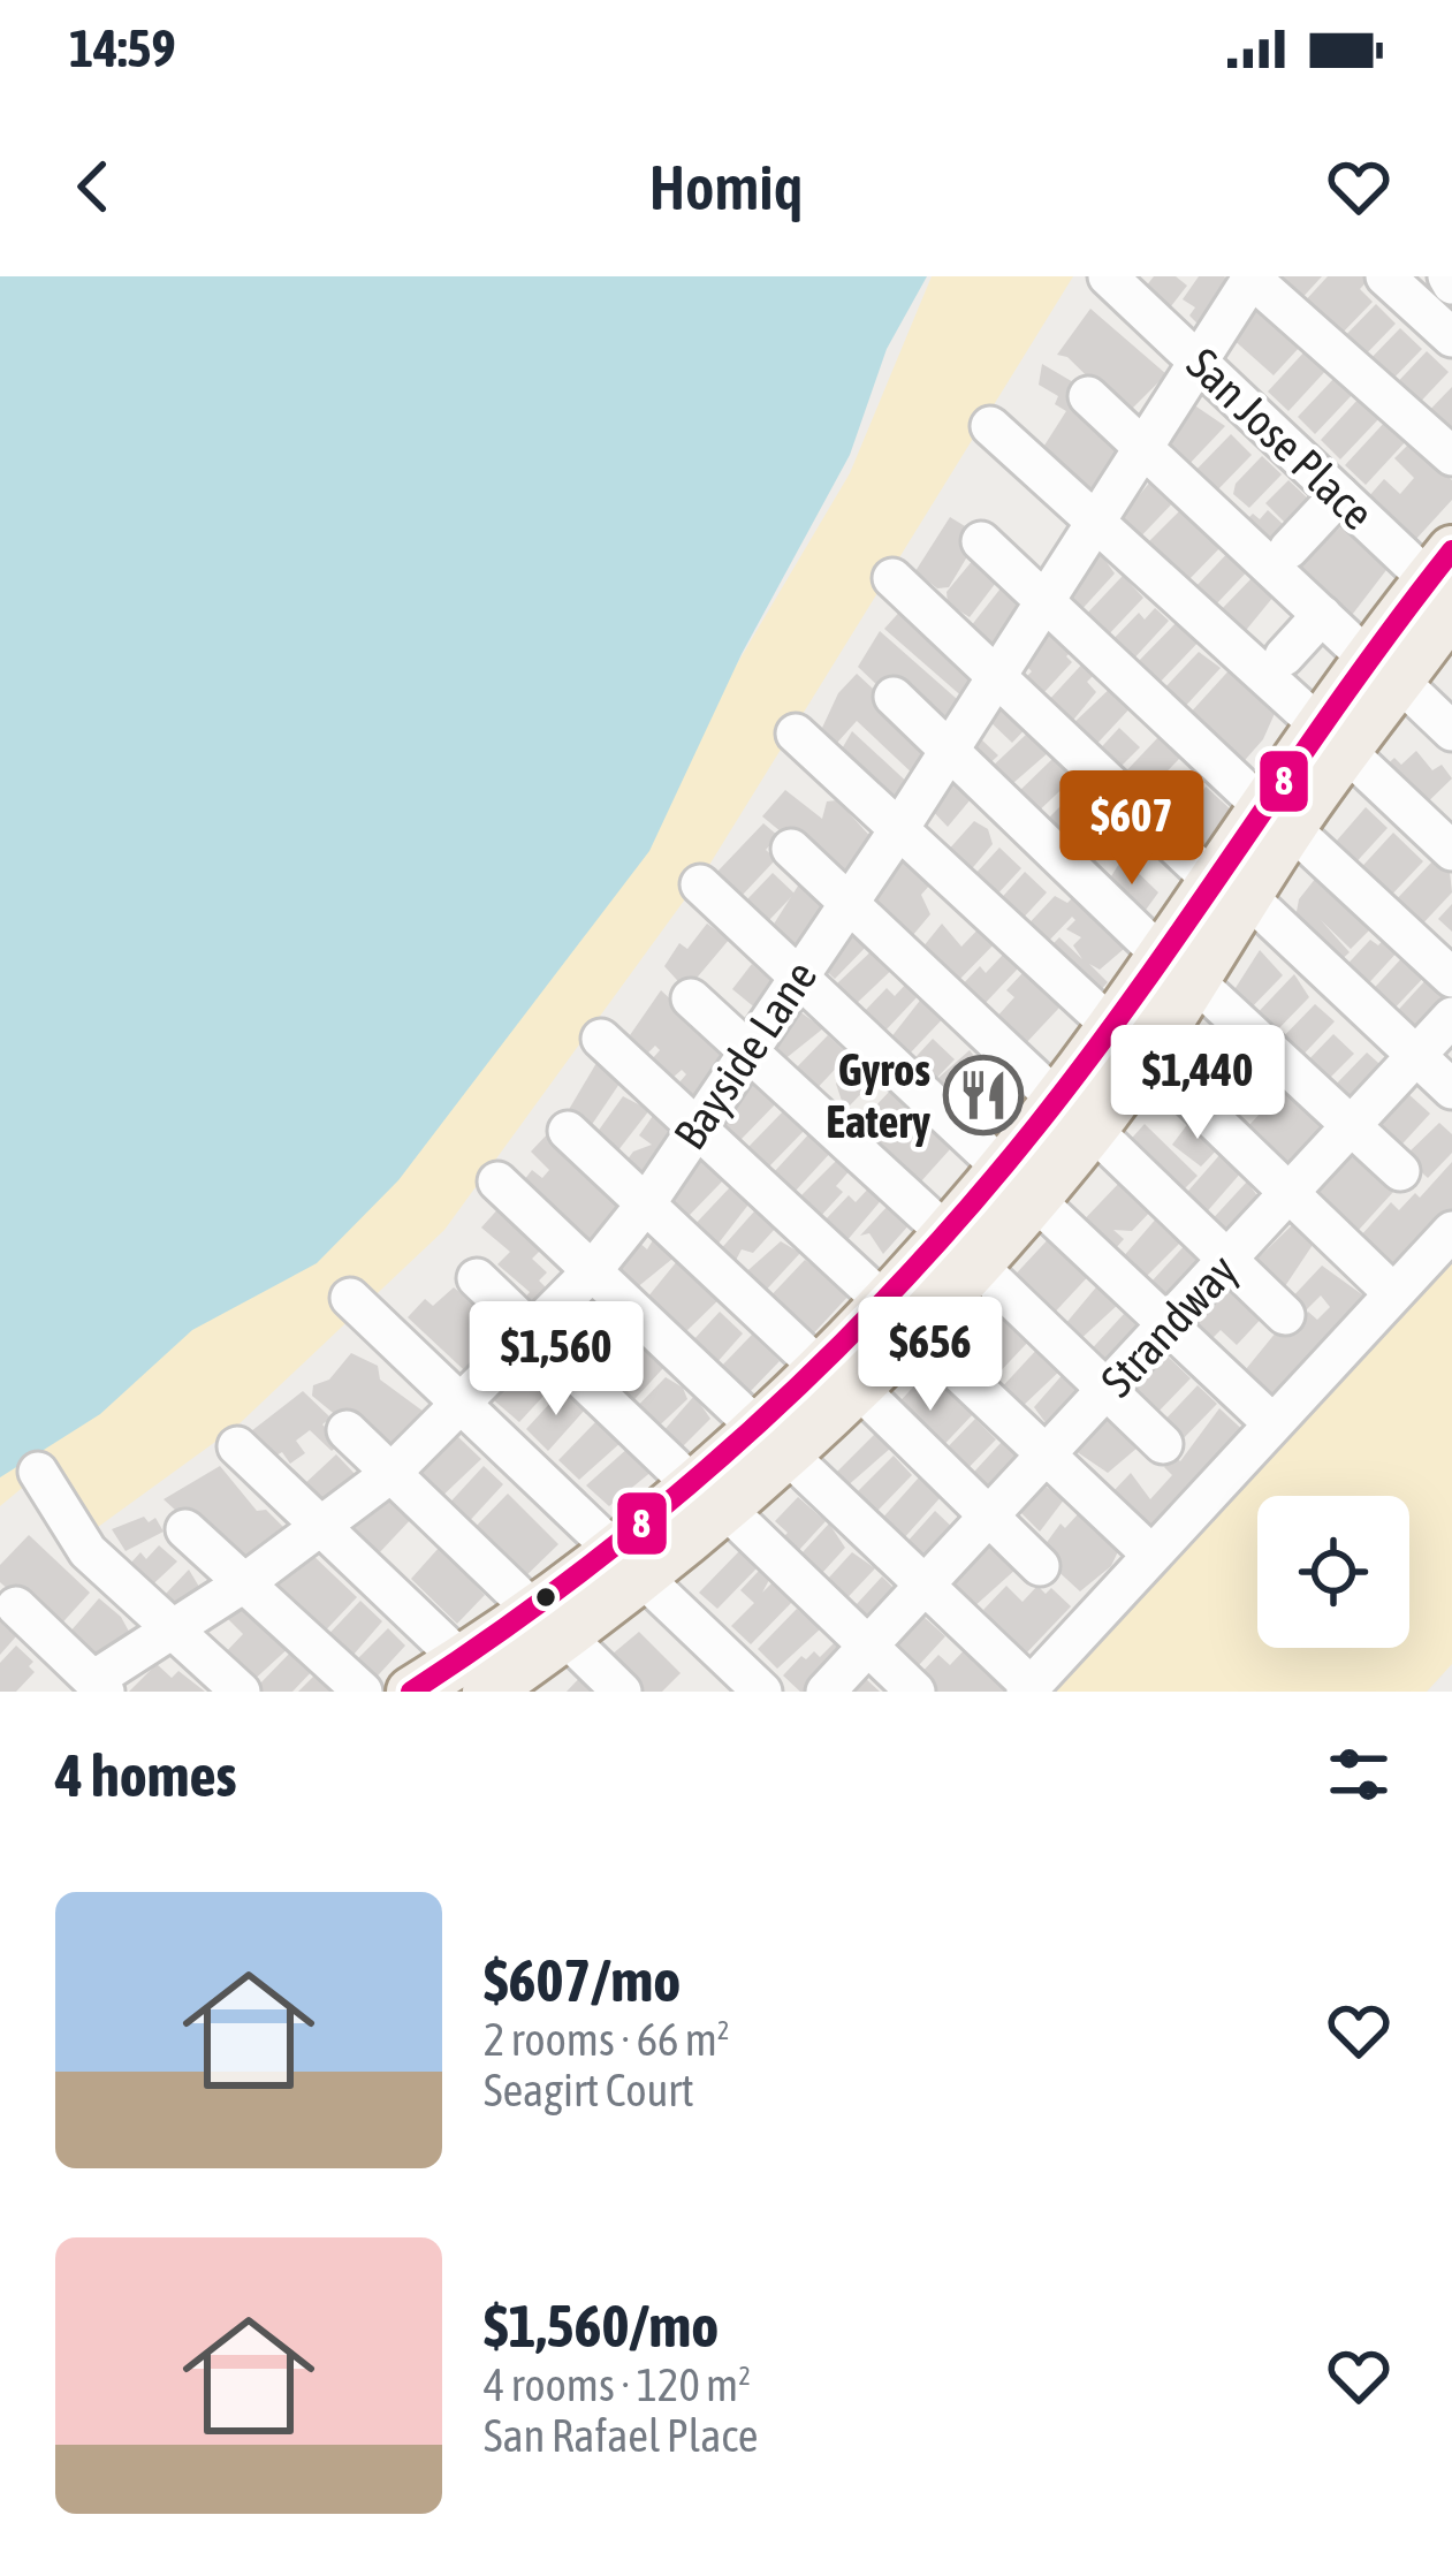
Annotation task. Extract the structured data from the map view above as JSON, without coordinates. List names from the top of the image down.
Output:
{
  "streets": {
    "street": ["San Jose Place", "Bayside Lane", "Strandway"]
  },
  "crossings": [
    ["San Jose Place", "Bayside Lane"]
  ],
  "places": {
    "restaurant": ["Gyros Eatery"]
  },
  "lines": ["transit line 8"],
  "page": {
    "status": "14:59",
    "header": "Homiq",
    "price": [
      "$607",
      "$1,440",
      "$656",
      "$1,560"
    ],
    "heading": "4 homes",
    "list": [
      {
        "name": "$607/mo",
        "note": "2 rooms · 66 m² · Seagirt Court"
      },
      {
        "name": "$1,560/mo",
        "note": "4 rooms · 120 m² · San Rafael Place"
      }
    ]
  }
}
